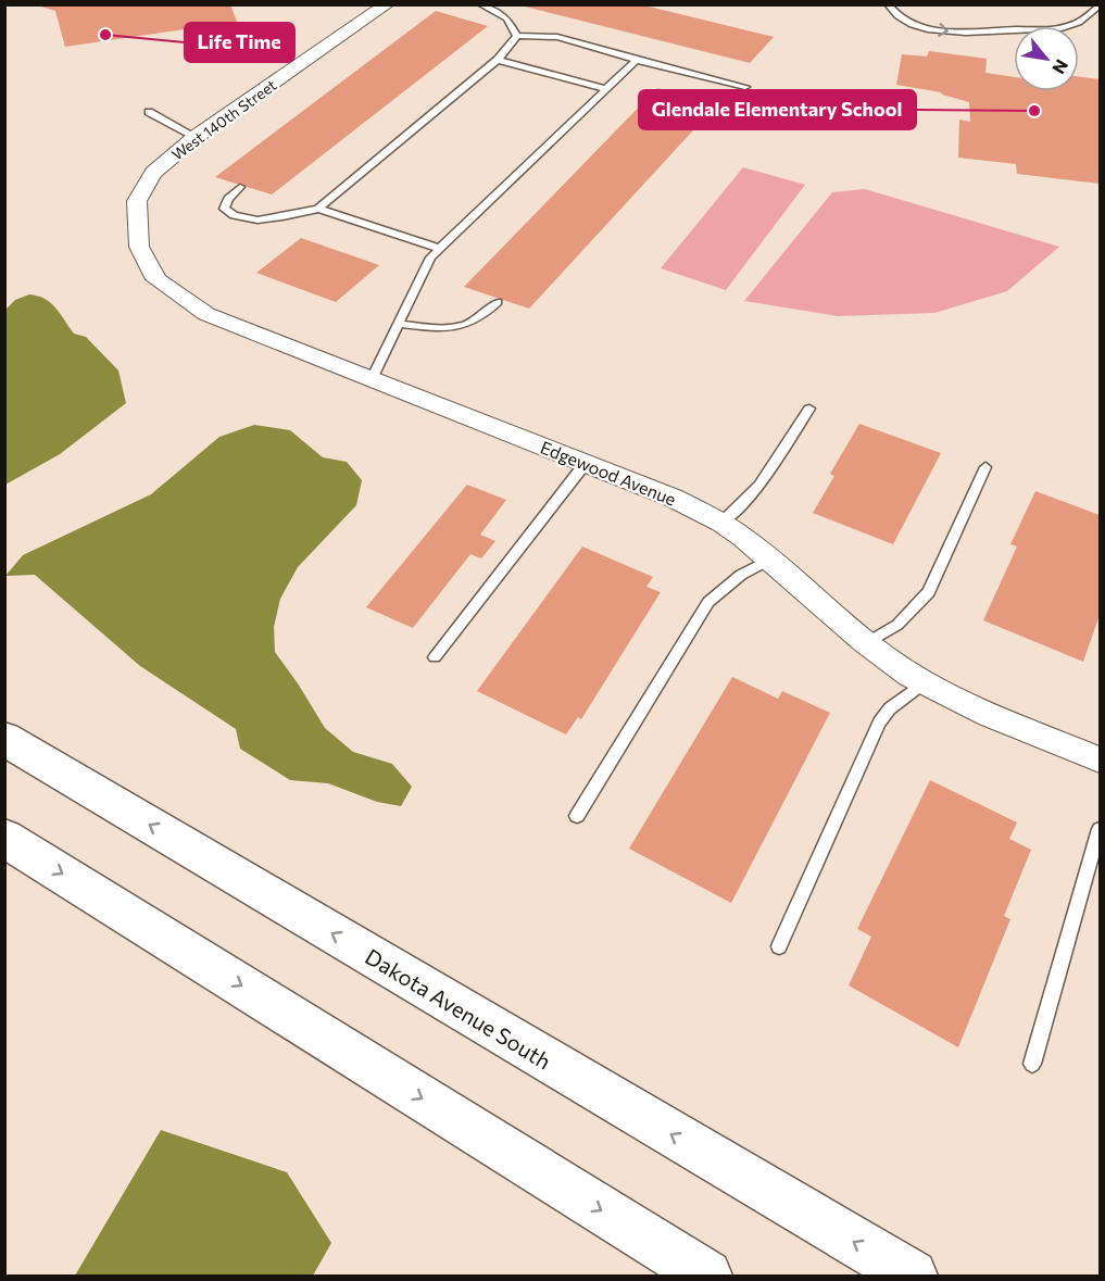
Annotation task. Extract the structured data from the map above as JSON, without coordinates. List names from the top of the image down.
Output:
{
  "streets": {
    "main road": ["Dakota Avenue South"],
    "street": ["West 140th Street", "Edgewood Avenue"]
  },
  "crossings": [
    ["West 140th Street", "Edgewood Avenue"]
  ],
  "places": ["Life Time", "Glendale Elementary School"],
  "north": "bottom right"
}
